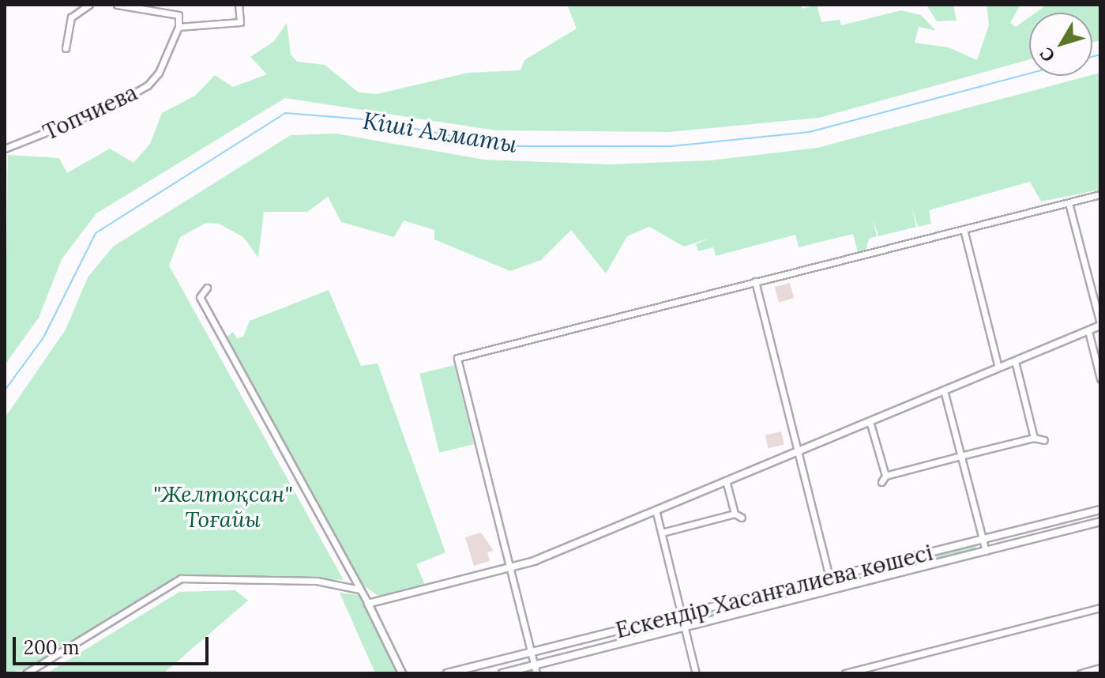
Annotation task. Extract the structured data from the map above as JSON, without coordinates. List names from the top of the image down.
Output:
{
  "streets": {
    "street": ["Топчиева", "Ескендір Хасанғалиева көшесі"]
  },
  "water": ["Кіші Алматы"],
  "parks": ["\"Желтоқсан\" Тоғайы"],
  "scale_bar": "200 m",
  "north": "bottom left"
}
